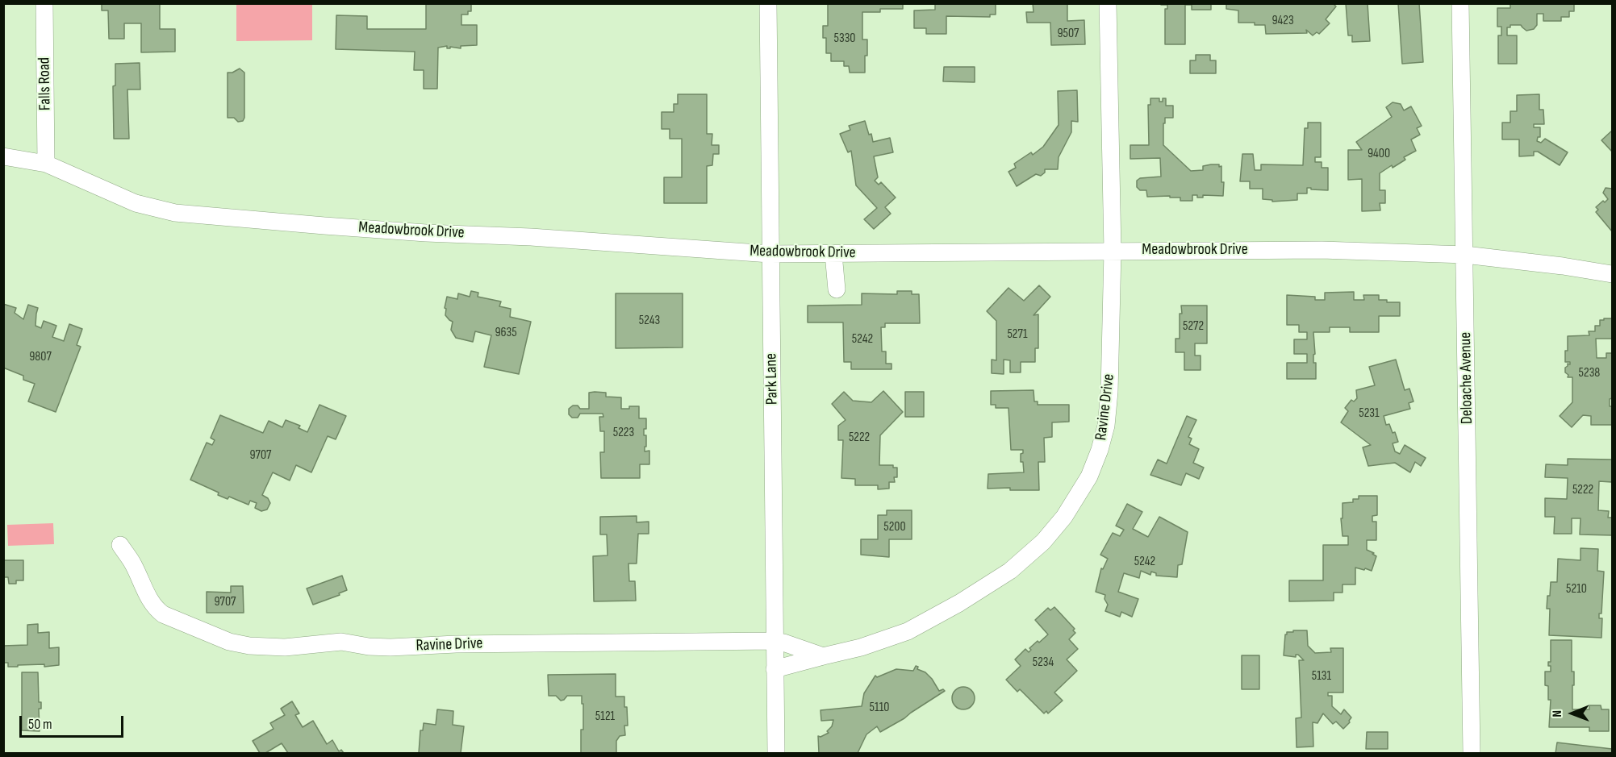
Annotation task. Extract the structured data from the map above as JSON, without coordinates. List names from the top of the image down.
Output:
{
  "streets": {
    "street": [
      "Falls Road",
      "Meadowbrook Drive",
      "Deloache Avenue",
      "Park Lane",
      "Ravine Drive"
    ]
  },
  "crossings": [
    ["Falls Road", "Meadowbrook Drive"],
    ["Meadowbrook Drive", "Deloache Avenue"],
    ["Meadowbrook Drive", "Park Lane"],
    ["Meadowbrook Drive", "Ravine Drive"],
    ["Park Lane", "Ravine Drive"]
  ],
  "house_numbers": [
    "9423",
    "9507",
    "5330",
    "9400",
    "5243",
    "5272",
    "9635",
    "5271",
    "5242",
    "9807",
    "5238",
    "5231",
    "5223",
    "5222",
    "9707",
    "5222",
    "5200",
    "5242",
    "5210",
    "9707",
    "5234",
    "5131",
    "5110",
    "5121"
  ],
  "scale_bar": "50 m",
  "north": "left"
}
